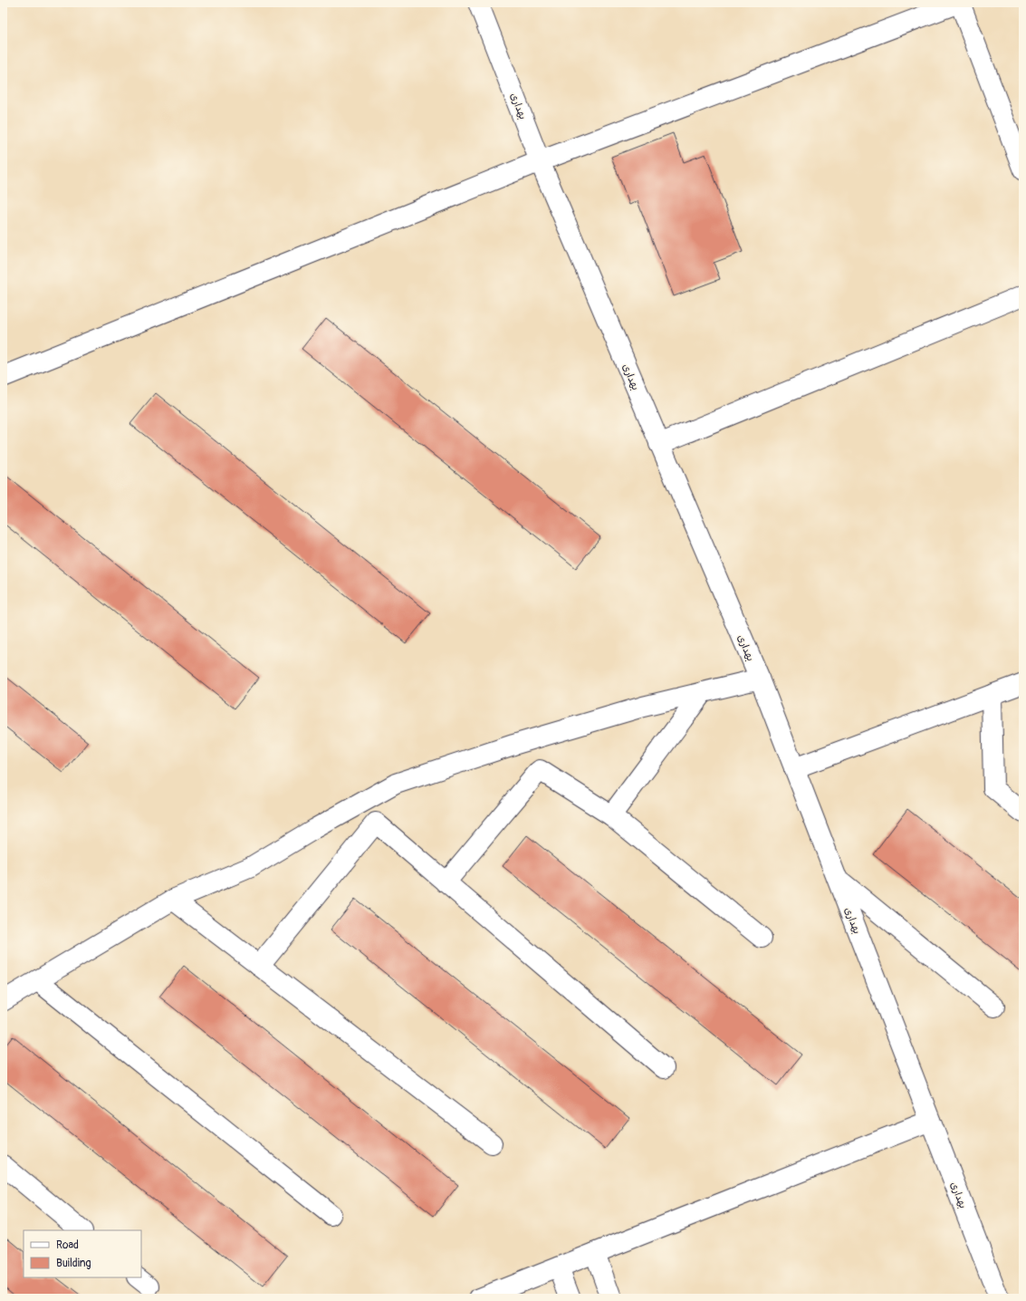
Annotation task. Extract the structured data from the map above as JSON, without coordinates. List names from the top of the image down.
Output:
{
  "streets": {
    "street": ["بهداری"]
  },
  "legend": ["Road", "Building"]
}
